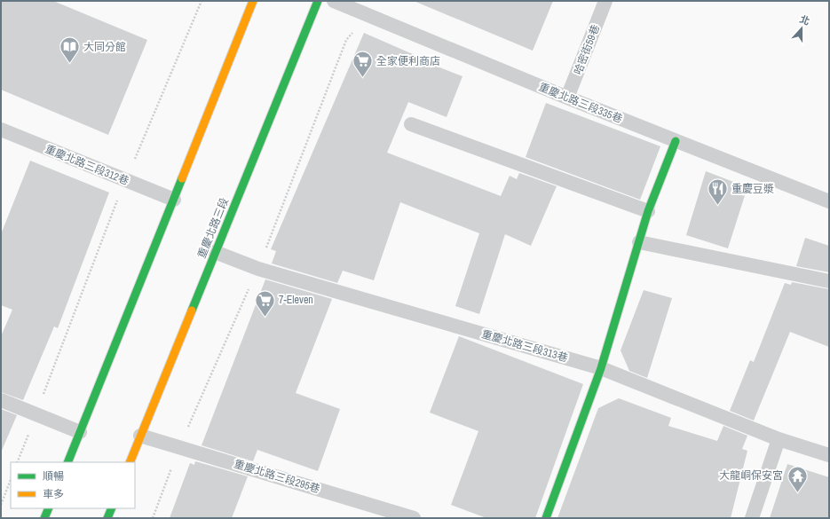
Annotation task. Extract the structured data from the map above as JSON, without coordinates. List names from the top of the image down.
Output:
{
  "streets": {
    "main road": ["重慶北路三段"],
    "lane": [
      "哈密街59巷",
      "重慶北路三段335巷",
      "重慶北路三段312巷",
      "重慶北路三段313巷",
      "重慶北路三段295巷"
    ]
  },
  "crossings": [
    ["哈密街59巷", "重慶北路三段335巷"],
    ["重慶北路三段", "重慶北路三段313巷"],
    ["重慶北路三段", "重慶北路三段295巷"]
  ],
  "places": {
    "library": ["大同分館"],
    "supermarket": ["全家便利商店", "7-Eleven"],
    "restaurant": ["重慶豆漿"],
    "temple": ["大龍峒保安宮"]
  },
  "legend": ["順暢", "車多"],
  "north": "top"
}
